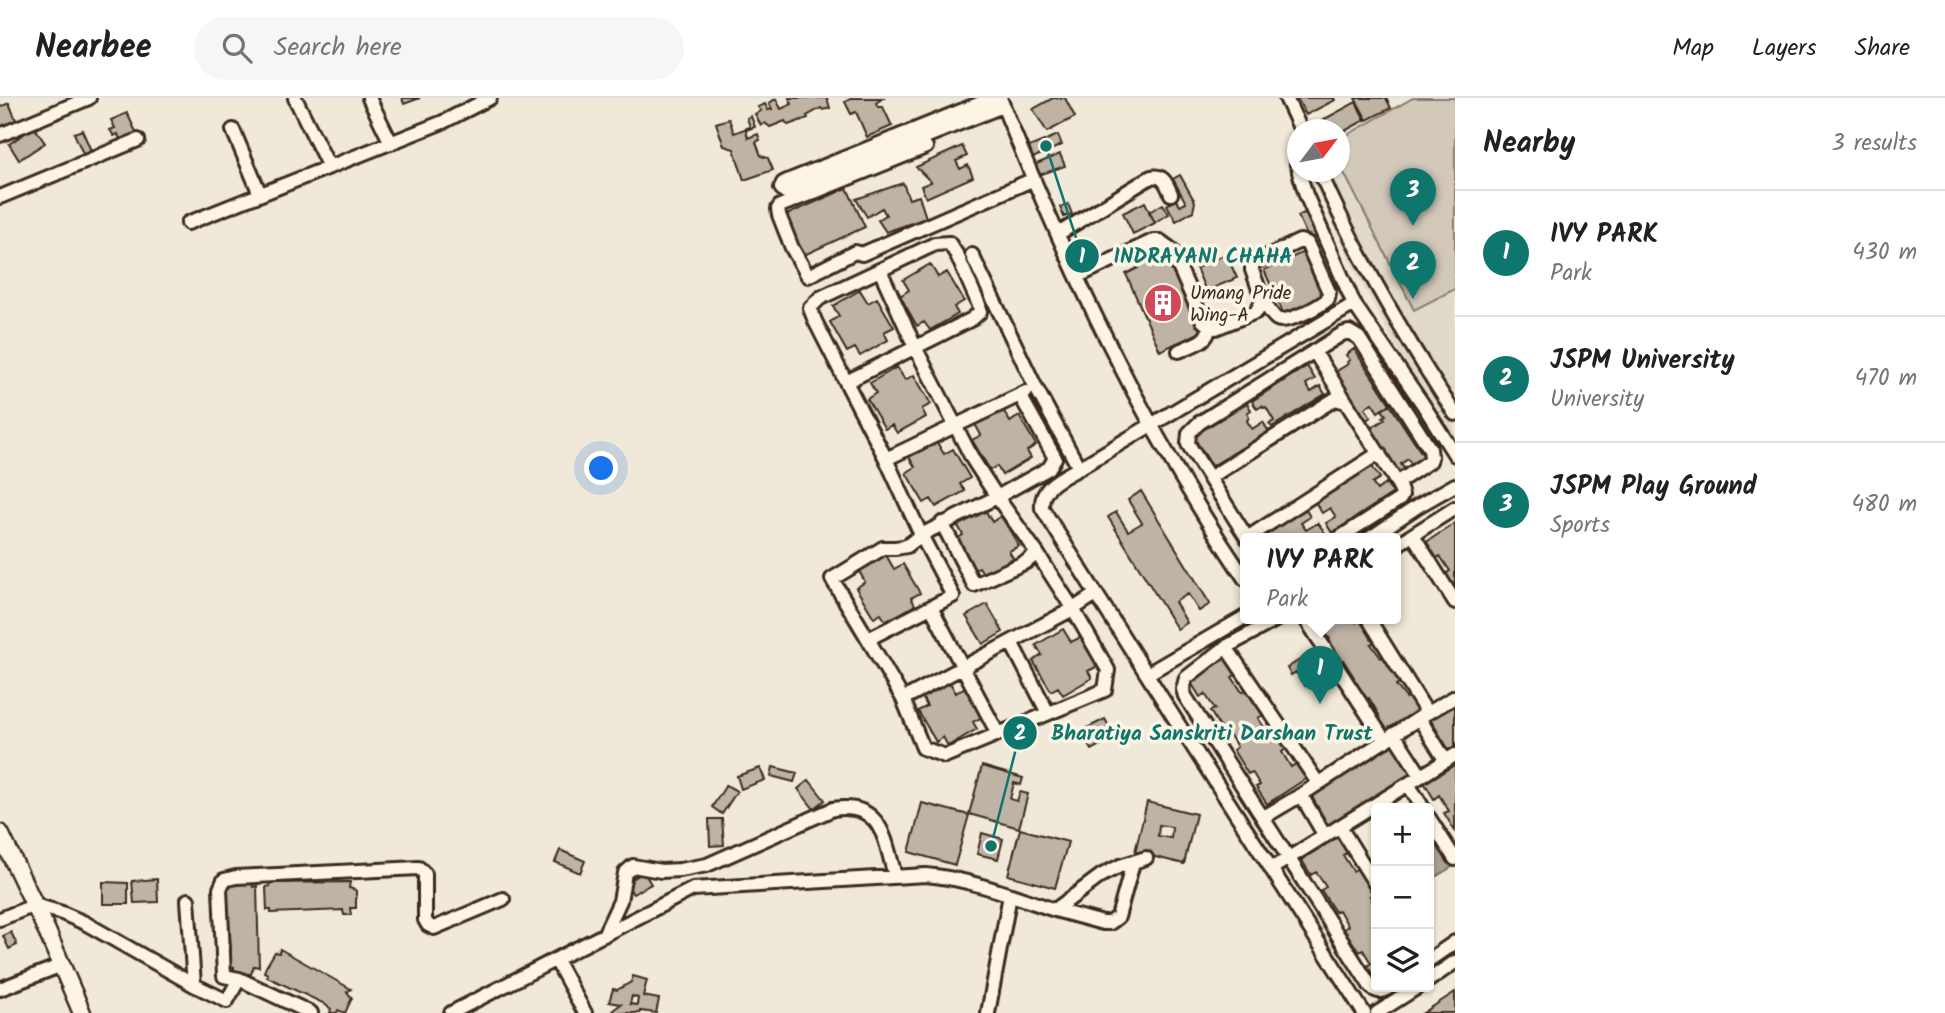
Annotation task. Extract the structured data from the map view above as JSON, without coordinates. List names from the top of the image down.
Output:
{
  "places": {
    "other": ["INDRAYANI CHAHA", "Bharatiya Sanskriti Darshan Trust"],
    "building": ["Umang Pride Wing-A"]
  },
  "north": "top right",
  "page": {
    "header": "Nearbee",
    "search": "Search here",
    "nav": ["Map", "Layers", "Share"],
    "heading": ["Nearby", "3 results"],
    "pins": ["3", "2", "1"],
    "list": [
      {
        "mark": "1",
        "name": "IVY PARK",
        "note": "Park",
        "value": "430 m"
      },
      {
        "mark": "2",
        "name": "JSPM University",
        "note": "University",
        "value": "470 m"
      },
      {
        "mark": "3",
        "name": "JSPM Play Ground",
        "note": "Sports",
        "value": "480 m"
      }
    ],
    "popup": ["IVY PARK", "Park"],
    "map_buttons": ["+", "−"]
  }
}
